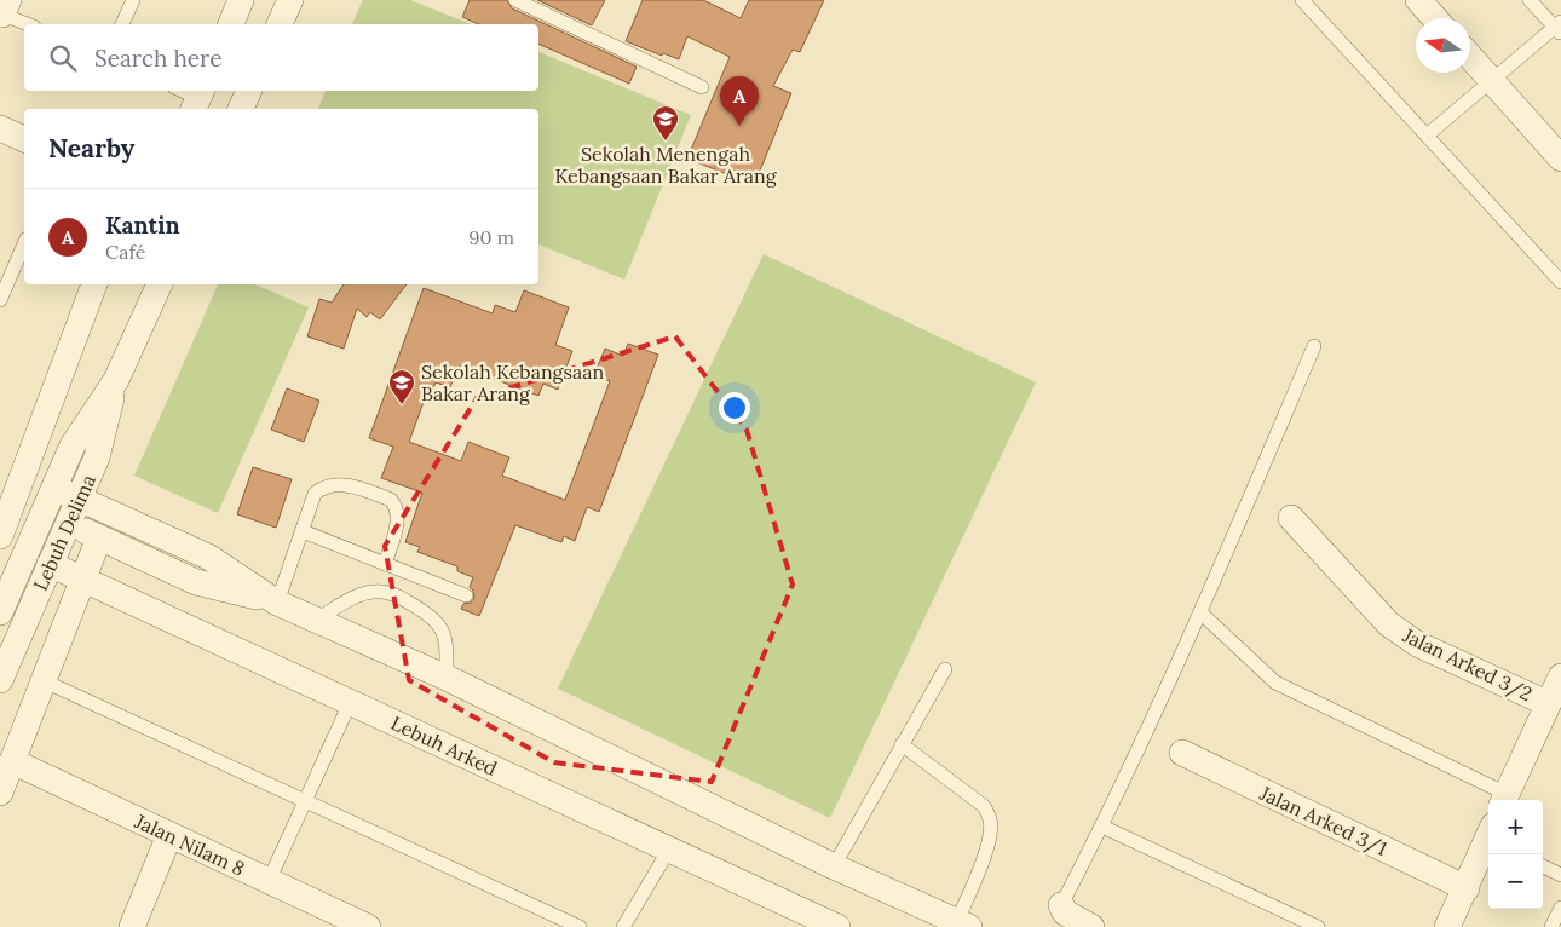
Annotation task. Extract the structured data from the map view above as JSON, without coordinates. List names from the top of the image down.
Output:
{
  "streets": {
    "street": [
      "Lebuh Delima",
      "Jalan Arked 3/2",
      "Lebuh Arked",
      "Jalan Arked 3/1",
      "Jalan Nilam 8"
    ]
  },
  "crossings": [
    ["Lebuh Delima", "Lebuh Arked"],
    ["Lebuh Delima", "Jalan Nilam 8"]
  ],
  "places": {
    "school or university": ["Sekolah Menengah Kebangsaan Bakar Arang", "Sekolah Kebangsaan Bakar Arang"]
  },
  "north": "left",
  "page": {
    "search": "Search here",
    "pins": "A",
    "heading": "Nearby",
    "list": [
      {
        "mark": "A",
        "name": "Kantin",
        "note": "Café",
        "value": "90 m"
      }
    ],
    "map_buttons": ["+", "−"]
  }
}
